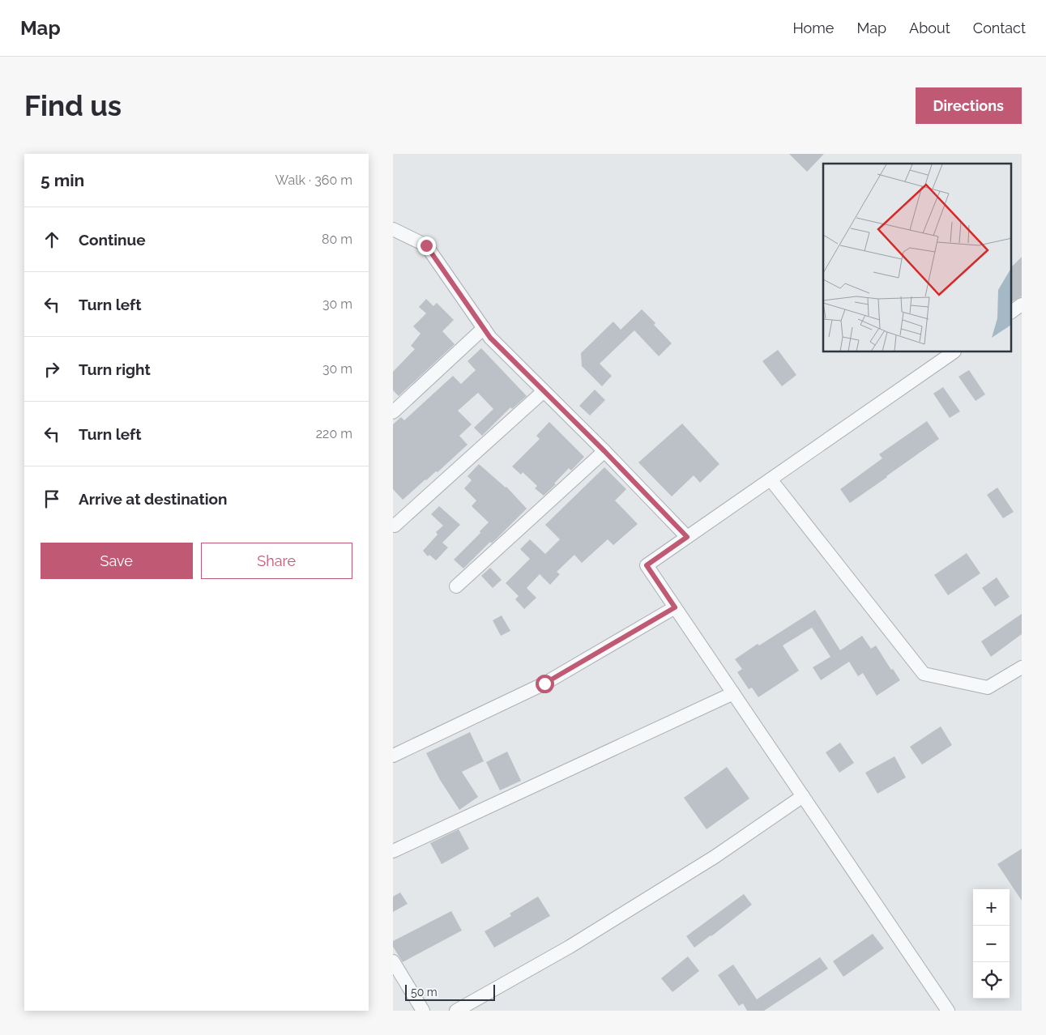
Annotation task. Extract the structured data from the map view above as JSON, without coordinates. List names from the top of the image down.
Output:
{
  "scale_bar": "50 m",
  "page": {
    "header": "Map",
    "nav": [
      "Home",
      "Map",
      "About",
      "Contact"
    ],
    "buttons": [
      "Directions",
      ["Save", "Share"]
    ],
    "title": "Find us",
    "heading": ["5 min", "Walk · 360 m"],
    "list": [
      ["Continue", "80 m"],
      ["Turn left", "30 m"],
      ["Turn right", "30 m"],
      ["Turn left", "220 m"],
      "Arrive at destination"
    ],
    "map_buttons": ["+", "−"],
    "scale": "50 m"
  }
}
